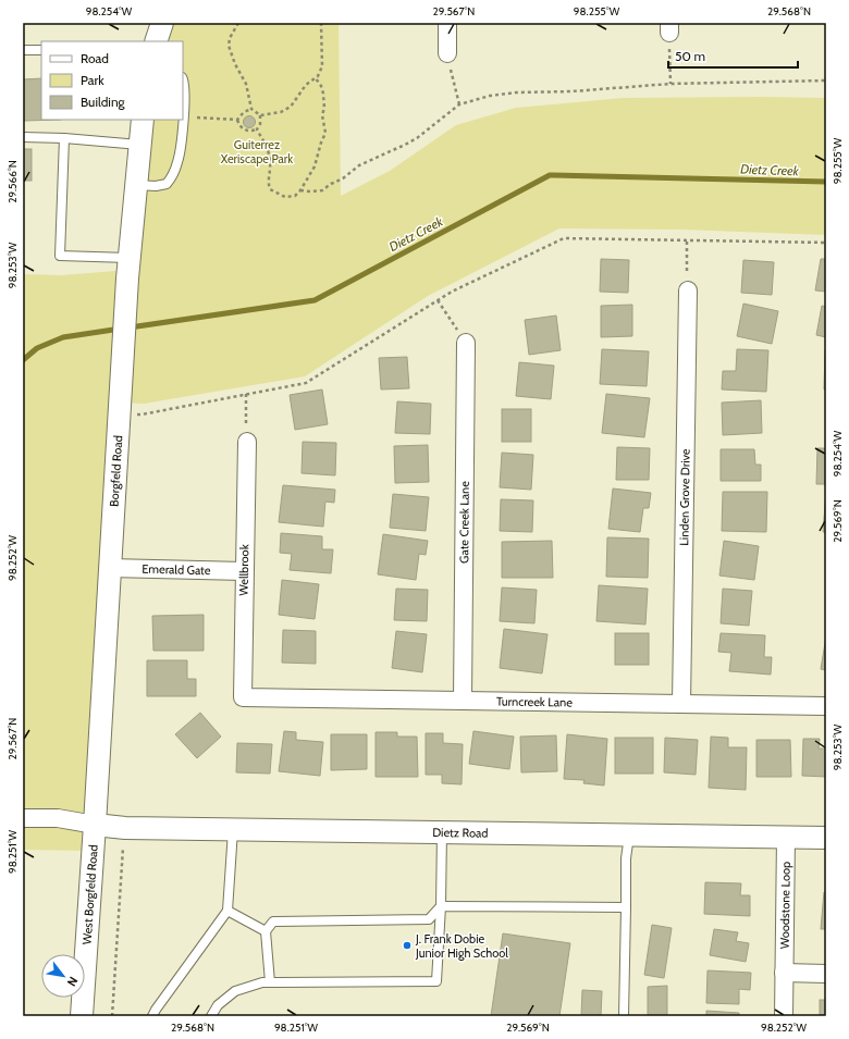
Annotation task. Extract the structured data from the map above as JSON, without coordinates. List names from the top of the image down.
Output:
{
  "streets": {
    "street": [
      "Borgfeld Road",
      "Linden Grove Drive",
      "Gate Creek Lane",
      "Emerald Gate",
      "Wellbrook",
      "Turncreek Lane",
      "Dietz Road",
      "West Borgfeld Road",
      "Woodstone Loop"
    ]
  },
  "crossings": [
    ["Borgfeld Road", "Emerald Gate"],
    ["Borgfeld Road", "Dietz Road"],
    ["Borgfeld Road", "West Borgfeld Road"],
    ["Linden Grove Drive", "Turncreek Lane"],
    ["Gate Creek Lane", "Turncreek Lane"],
    ["Emerald Gate", "Wellbrook"],
    ["Wellbrook", "Turncreek Lane"],
    ["Dietz Road", "West Borgfeld Road"],
    ["Dietz Road", "Woodstone Loop"]
  ],
  "water": ["Dietz Creek"],
  "parks": ["Guiterrez Xeriscape Park"],
  "places": ["J. Frank Dobie Junior High School"],
  "legend": ["Road", "Park", "Building"],
  "scale_bar": "50 m",
  "north": "bottom right",
  "coordinates": [
    "98.254°W",
    "29.567°N",
    "98.255°W",
    "29.568°N",
    "29.566°N",
    "98.253°W",
    "29.569°N",
    "98.252°W",
    "98.251°W"
  ]
}
